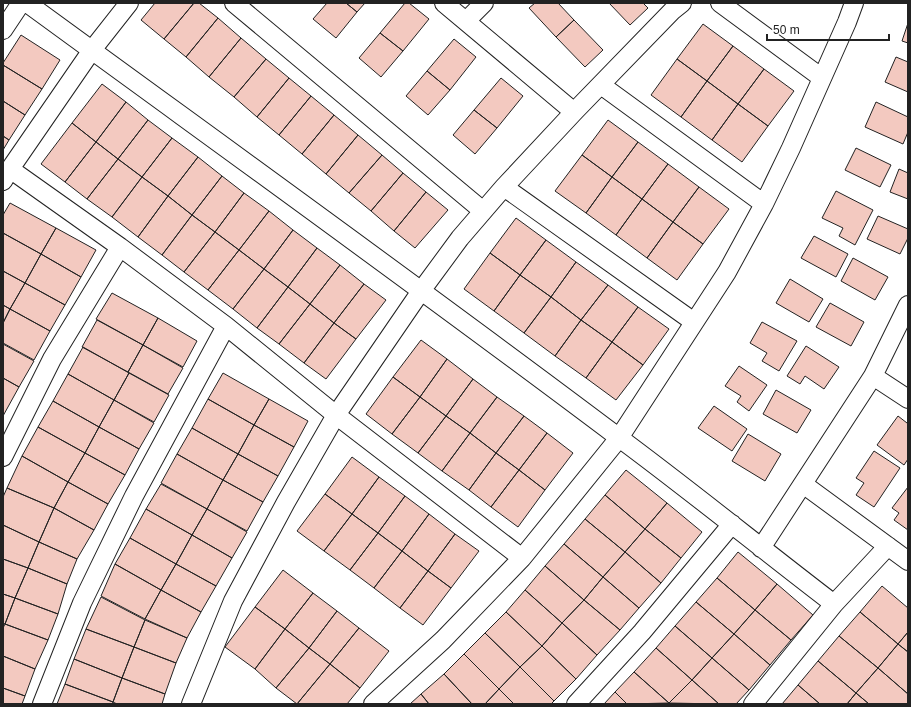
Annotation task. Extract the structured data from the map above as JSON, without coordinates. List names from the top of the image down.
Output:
{
  "scale_bar": "50 m"
}
